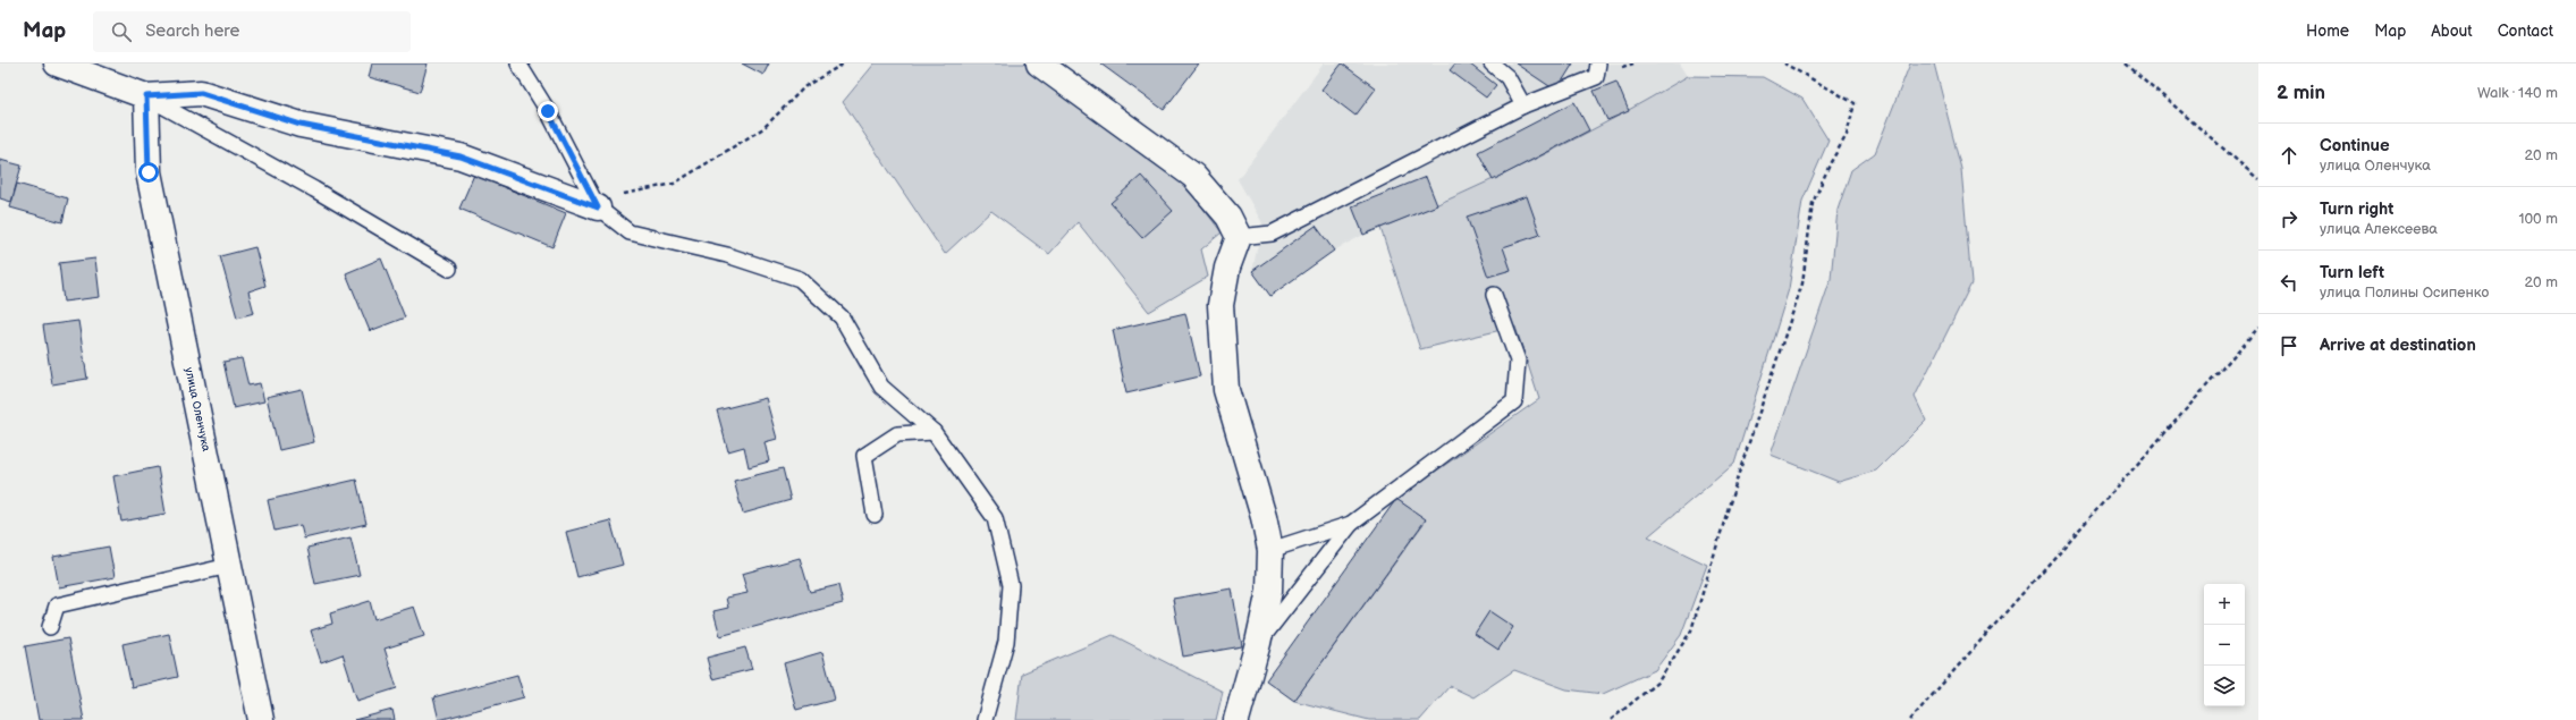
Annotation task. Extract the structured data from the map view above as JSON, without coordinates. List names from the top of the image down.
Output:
{
  "streets": {
    "street": ["улица Оленчука"]
  },
  "page": {
    "header": "Map",
    "search": "Search here",
    "nav": [
      "Home",
      "Map",
      "About",
      "Contact"
    ],
    "heading": ["2 min", "Walk · 140 m"],
    "list": [
      ["Continue", "улица Оленчука", "20 m"],
      ["Turn right", "улица Алексеева", "100 m"],
      ["Turn left", "улица Полины Осипенко", "20 m"],
      "Arrive at destination"
    ],
    "map_buttons": ["+", "−"]
  }
}
